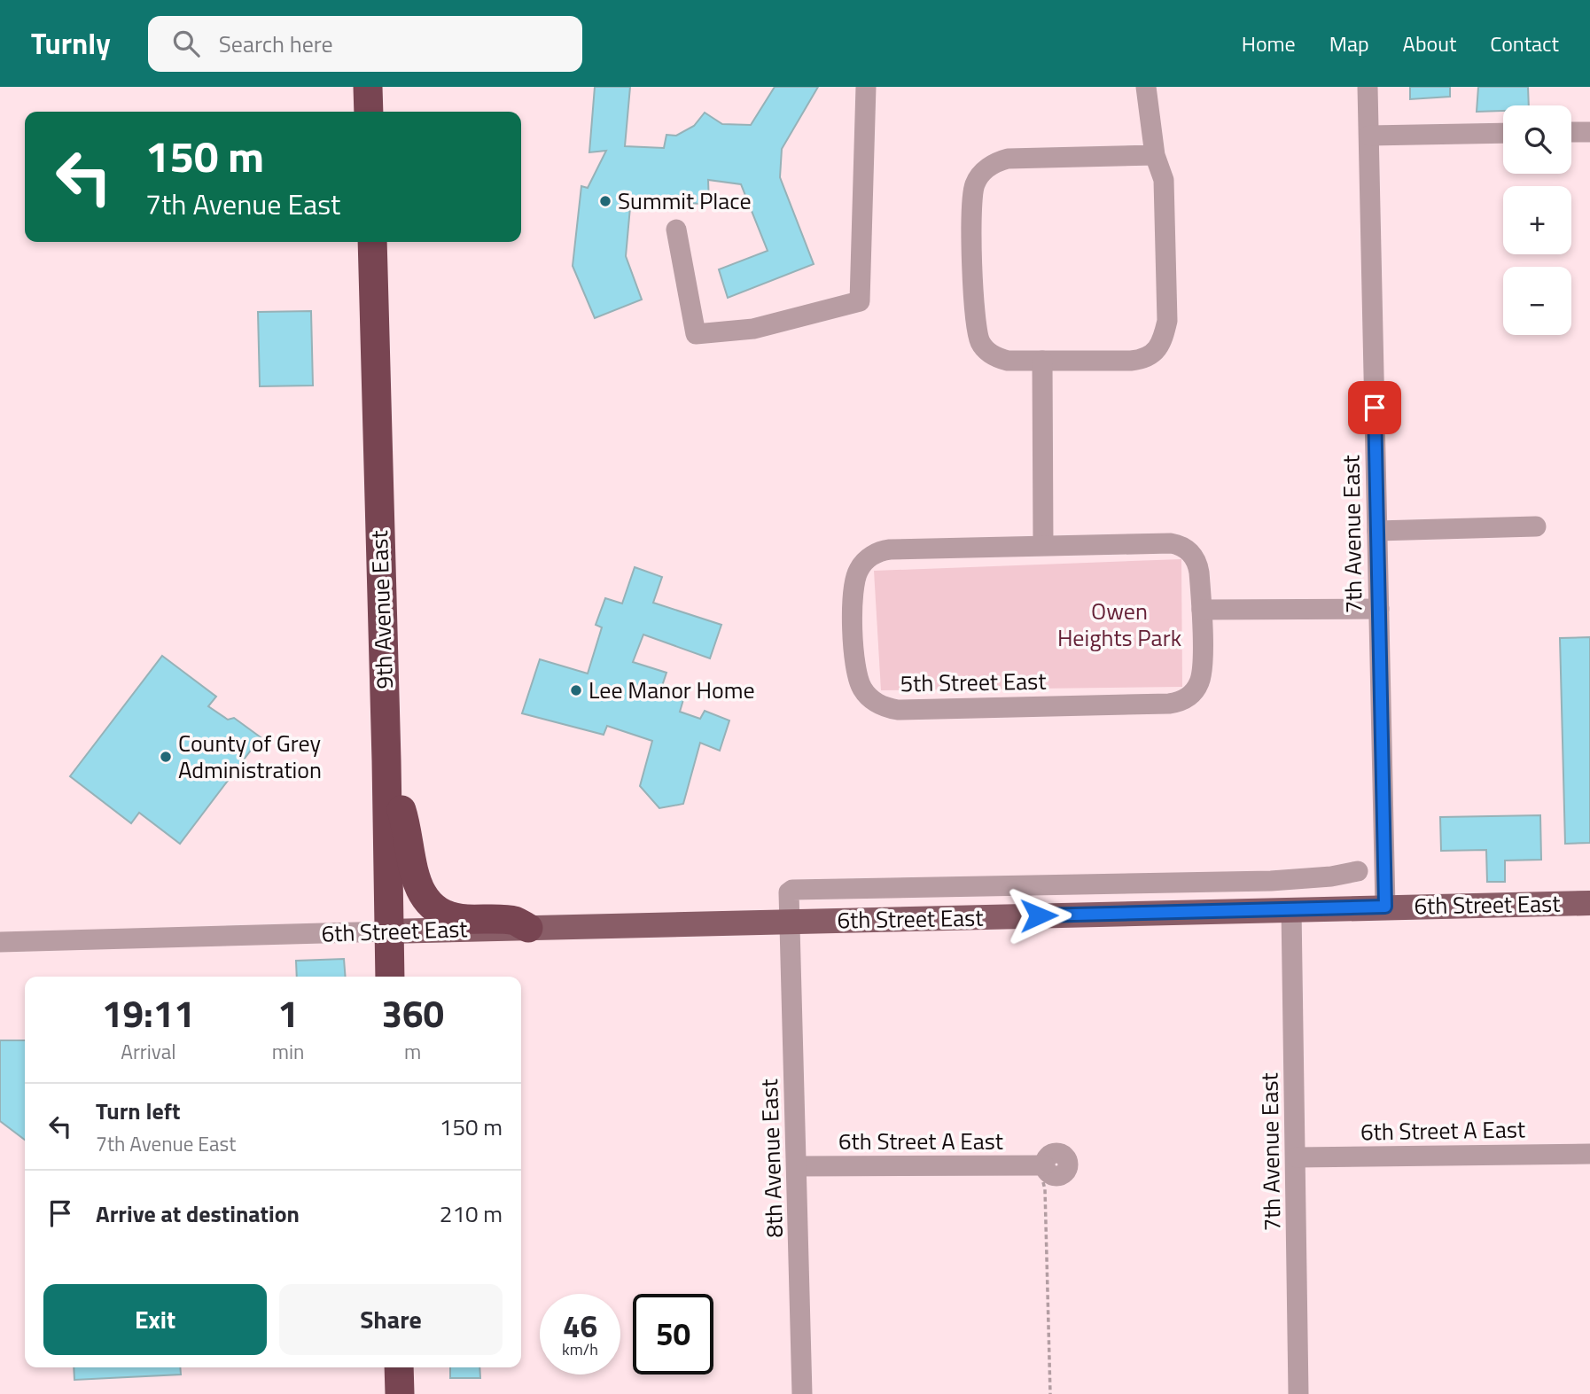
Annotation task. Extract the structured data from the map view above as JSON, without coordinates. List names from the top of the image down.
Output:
{
  "streets": {
    "highway": ["9th Avenue East"],
    "main road": ["6th Street East"],
    "street": [
      "7th Avenue East",
      "5th Street East",
      "6th Street A East",
      "8th Avenue East"
    ]
  },
  "crossings": [
    ["7th Avenue East", "6th Street East"],
    ["7th Avenue East", "6th Street A East"],
    ["9th Avenue East", "6th Street East"],
    ["6th Street East", "8th Avenue East"],
    ["6th Street A East", "8th Avenue East"]
  ],
  "parks": ["Owen Heights Park"],
  "places": ["Summit Place", "Lee Manor Home", "County of Grey Administration"],
  "page": {
    "header": "Turnly",
    "search": "Search here",
    "nav": [
      "Home",
      "Map",
      "About",
      "Contact"
    ],
    "map_buttons": ["+", "−"],
    "turn": ["150 m", "7th Avenue East"],
    "eta": [
      "19:11",
      "Arrival",
      "1",
      "min",
      "360",
      "m"
    ],
    "list": [
      {
        "name": "Turn left",
        "note": "7th Avenue East",
        "value": "150 m"
      },
      {
        "name": "Arrive at destination",
        "value": "210 m"
      }
    ],
    "buttons": ["Exit", "Share"],
    "speed": "46 km/h",
    "limit": "50"
  }
}
